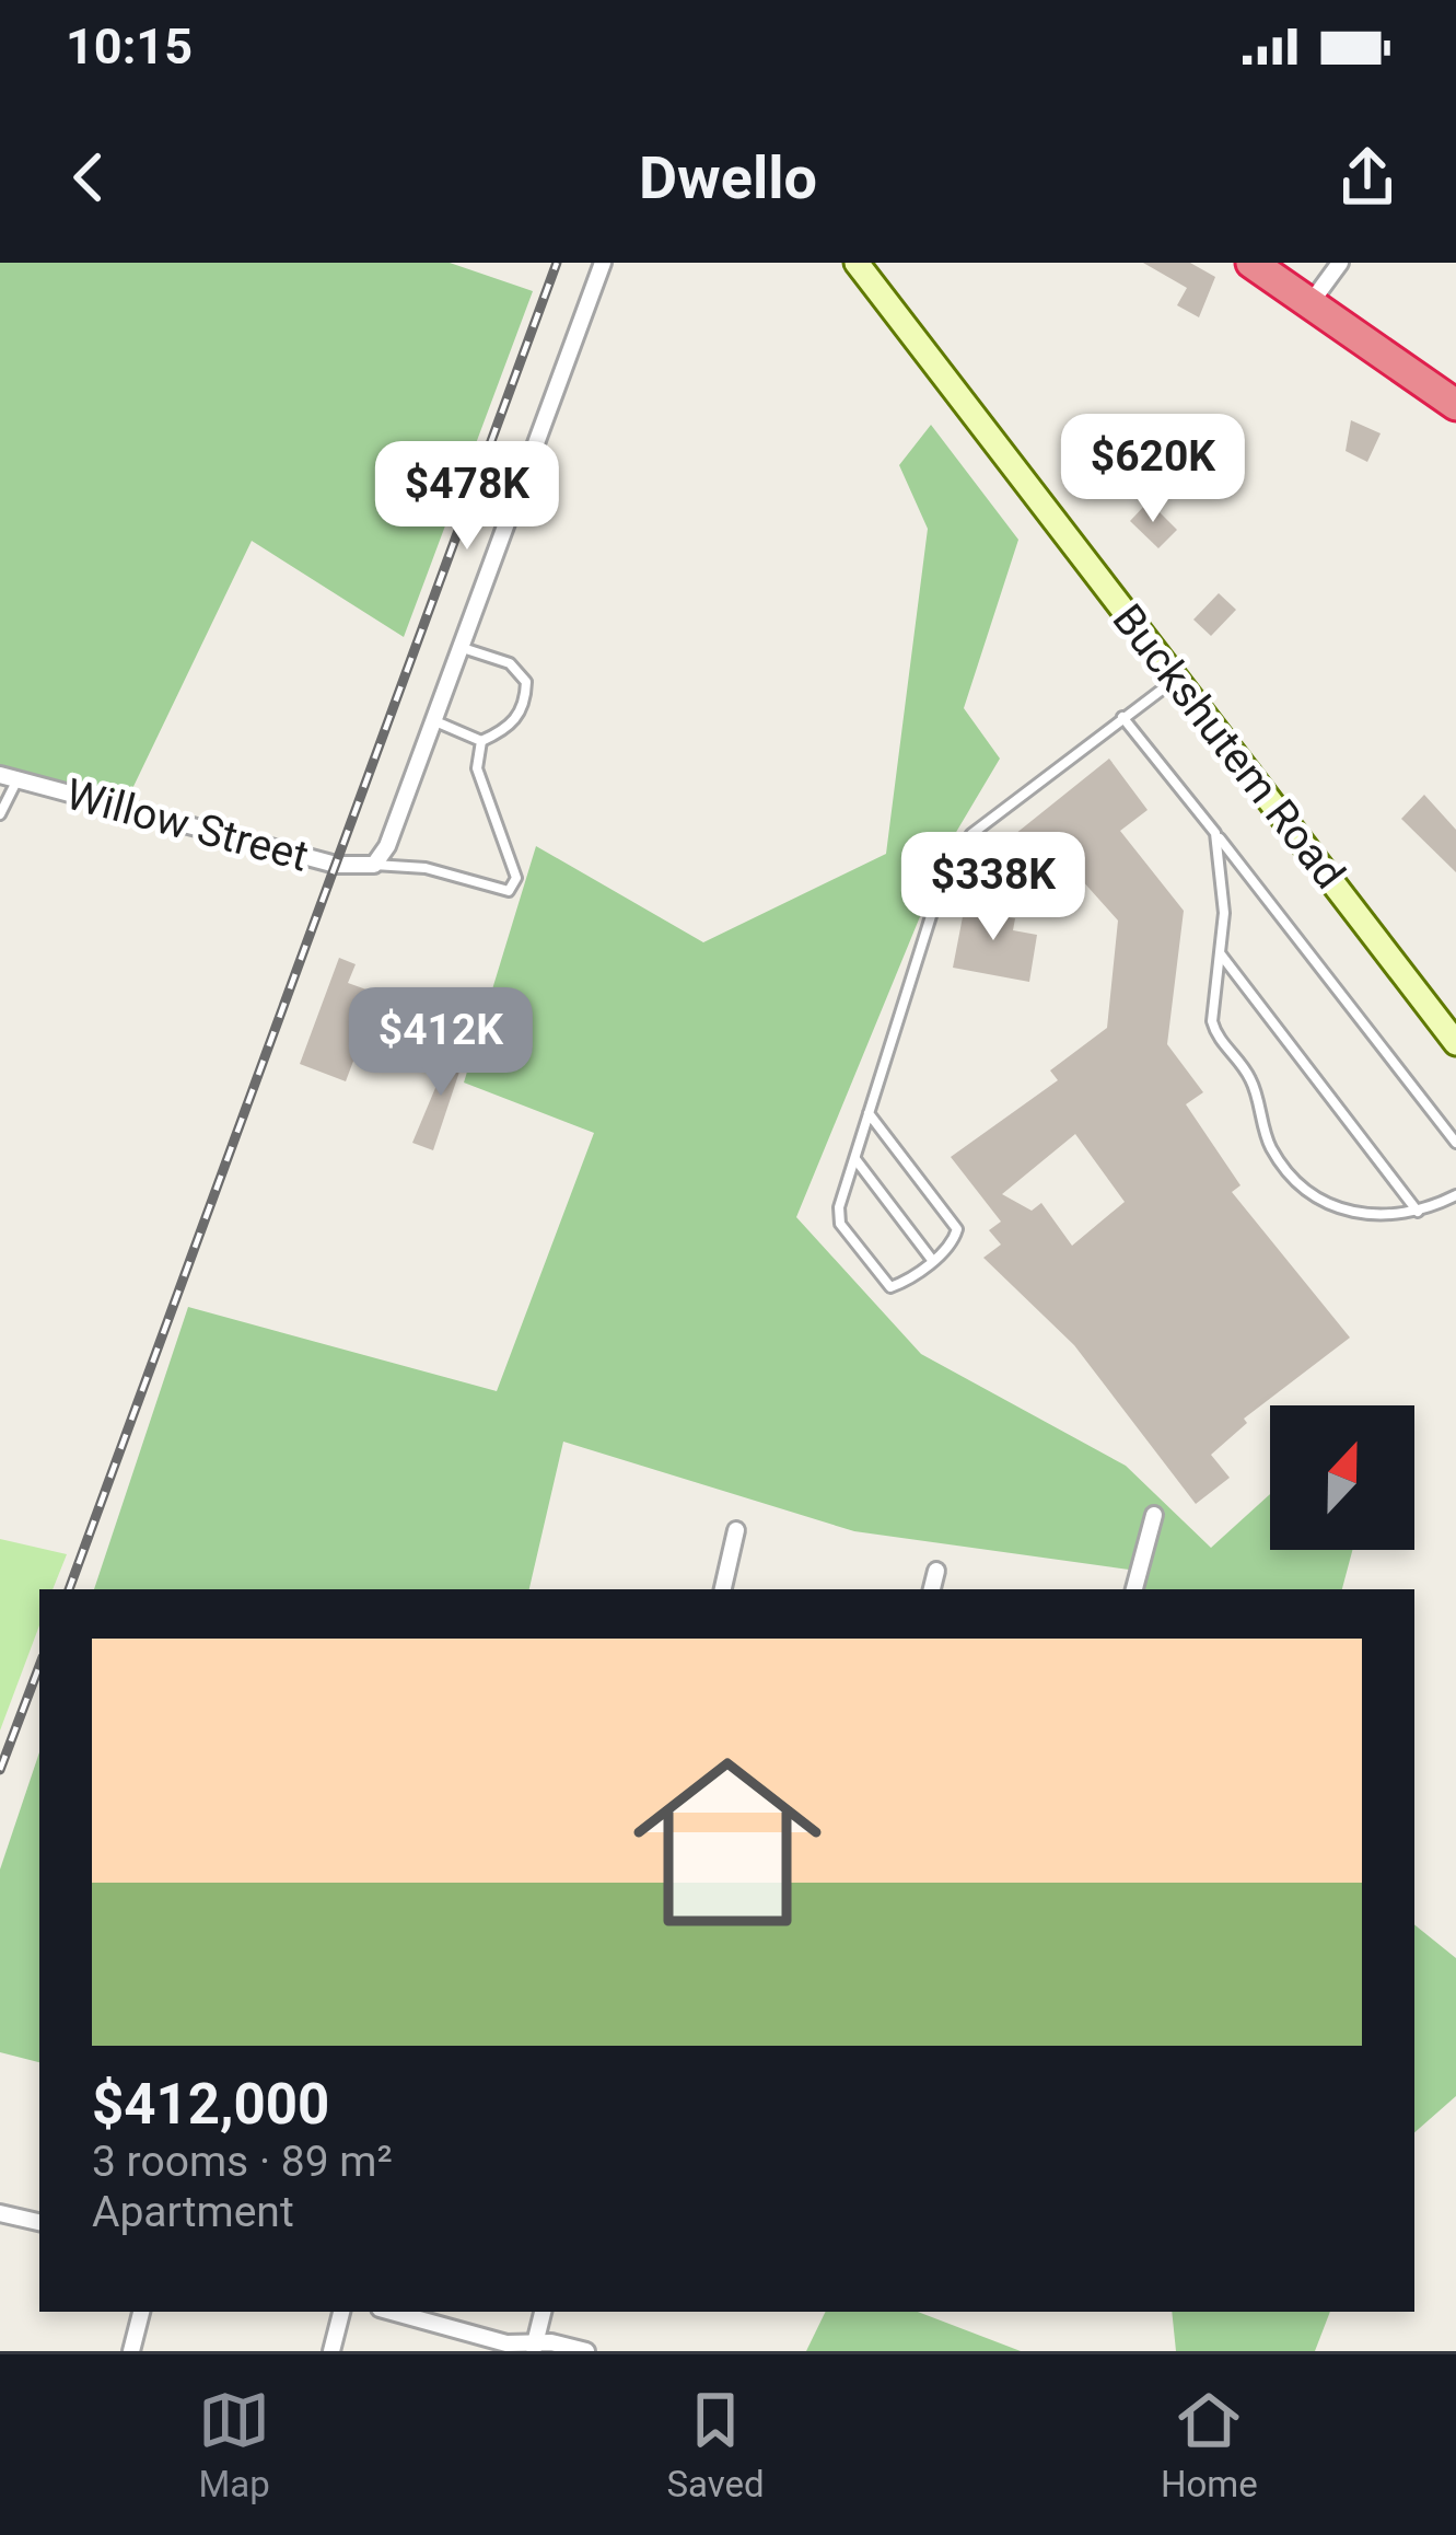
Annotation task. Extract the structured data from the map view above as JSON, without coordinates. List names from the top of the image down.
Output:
{
  "streets": {
    "main road": ["Buckshutem Road"],
    "street": ["Willow Street"]
  },
  "north": "top",
  "page": {
    "status": "10:15",
    "header": "Dwello",
    "price": [
      "$620K",
      "$478K",
      "$338K",
      "$412K"
    ],
    "list": [
      {
        "name": "$412,000",
        "note": "3 rooms · 89 m² · Apartment"
      }
    ],
    "tabs": ["Map", "Saved", "Home"]
  }
}
